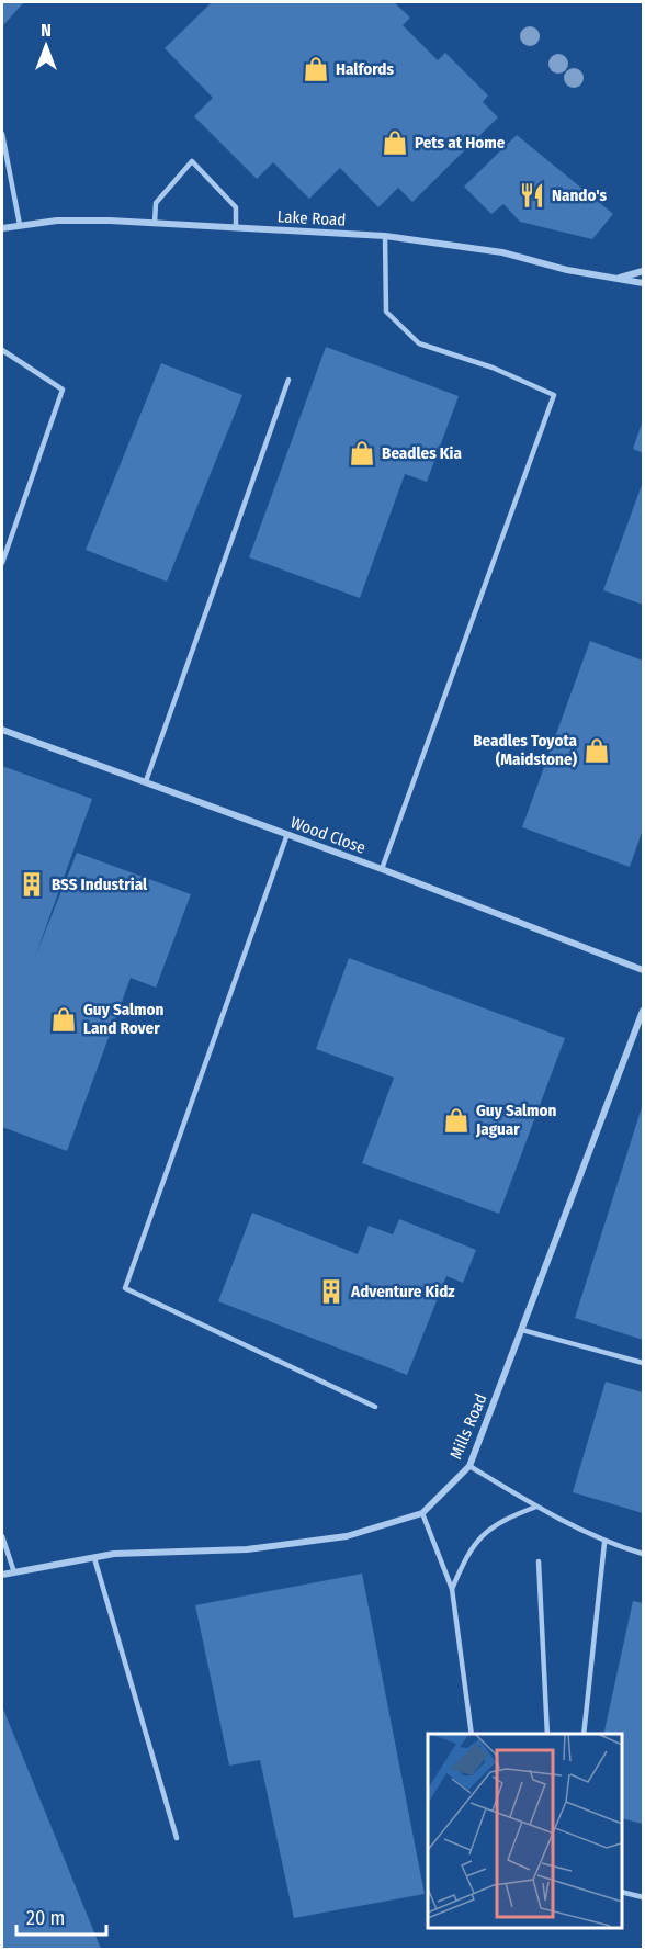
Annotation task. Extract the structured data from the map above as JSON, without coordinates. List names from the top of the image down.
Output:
{
  "streets": {
    "street": ["Lake Road", "Wood Close", "Mills Road"]
  },
  "places": {
    "shop": [
      "Halfords",
      "Pets at Home",
      "Beadles Kia",
      "Beadles Toyota (Maidstone)",
      "Guy Salmon Land Rover",
      "Guy Salmon Jaguar"
    ],
    "restaurant": ["Nando's"],
    "building": ["BSS Industrial", "Adventure Kidz"]
  },
  "scale_bar": "20 m",
  "north": "top"
}
